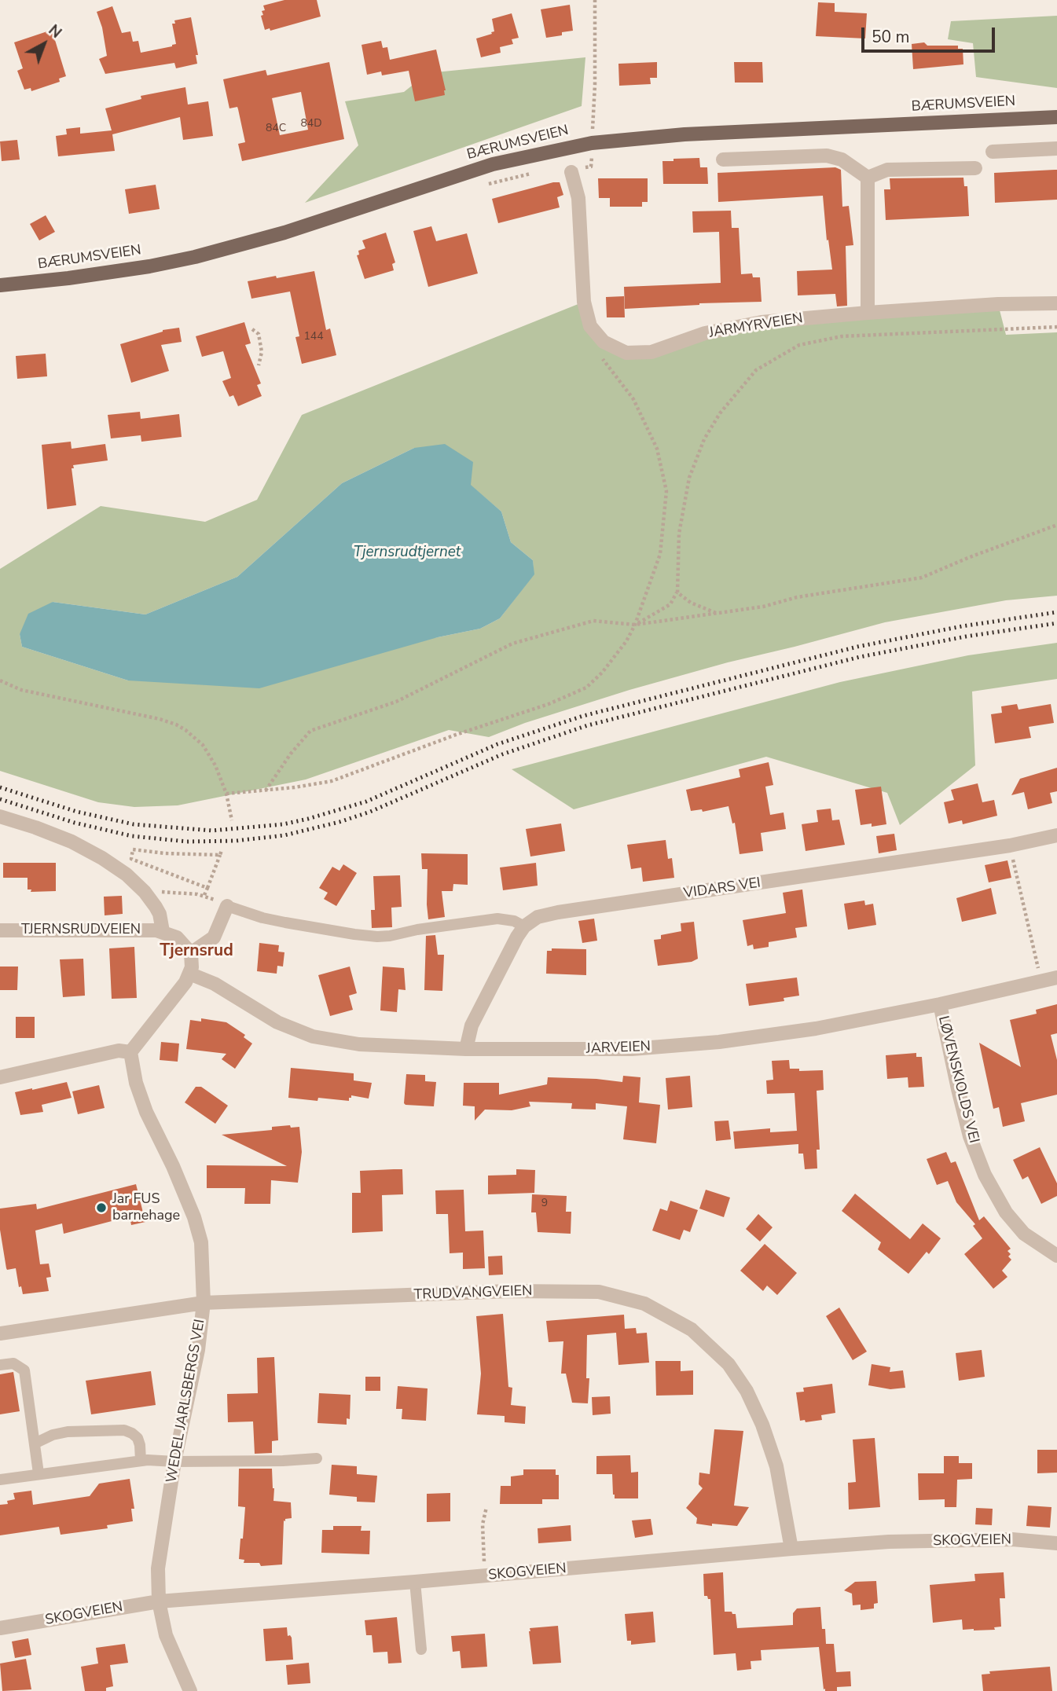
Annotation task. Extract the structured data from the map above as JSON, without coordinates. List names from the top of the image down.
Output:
{
  "streets": {
    "main road": ["BÆRUMSVEIEN"],
    "street": [
      "JARMYRVEIEN",
      "VIDARS VEI",
      "TJERNSRUDVEIEN",
      "JARVEIEN",
      "LØVENSKIOLDS VEI",
      "TRUDVANGVEIEN",
      "WEDEL JARLSBERGS VEI",
      "SKOGVEIEN"
    ]
  },
  "crossings": [
    ["JARVEIEN", "LØVENSKIOLDS VEI"],
    ["TRUDVANGVEIEN", "WEDEL JARLSBERGS VEI"],
    ["TRUDVANGVEIEN", "SKOGVEIEN"],
    ["WEDEL JARLSBERGS VEI", "SKOGVEIEN"]
  ],
  "districts": ["Tjernsrud"],
  "water": ["Tjernsrudtjernet"],
  "places": ["Jar FUS barnehage"],
  "house_numbers": [
    "84D",
    "84C",
    "144",
    "9"
  ],
  "scale_bar": "50 m",
  "north": "top right"
}
